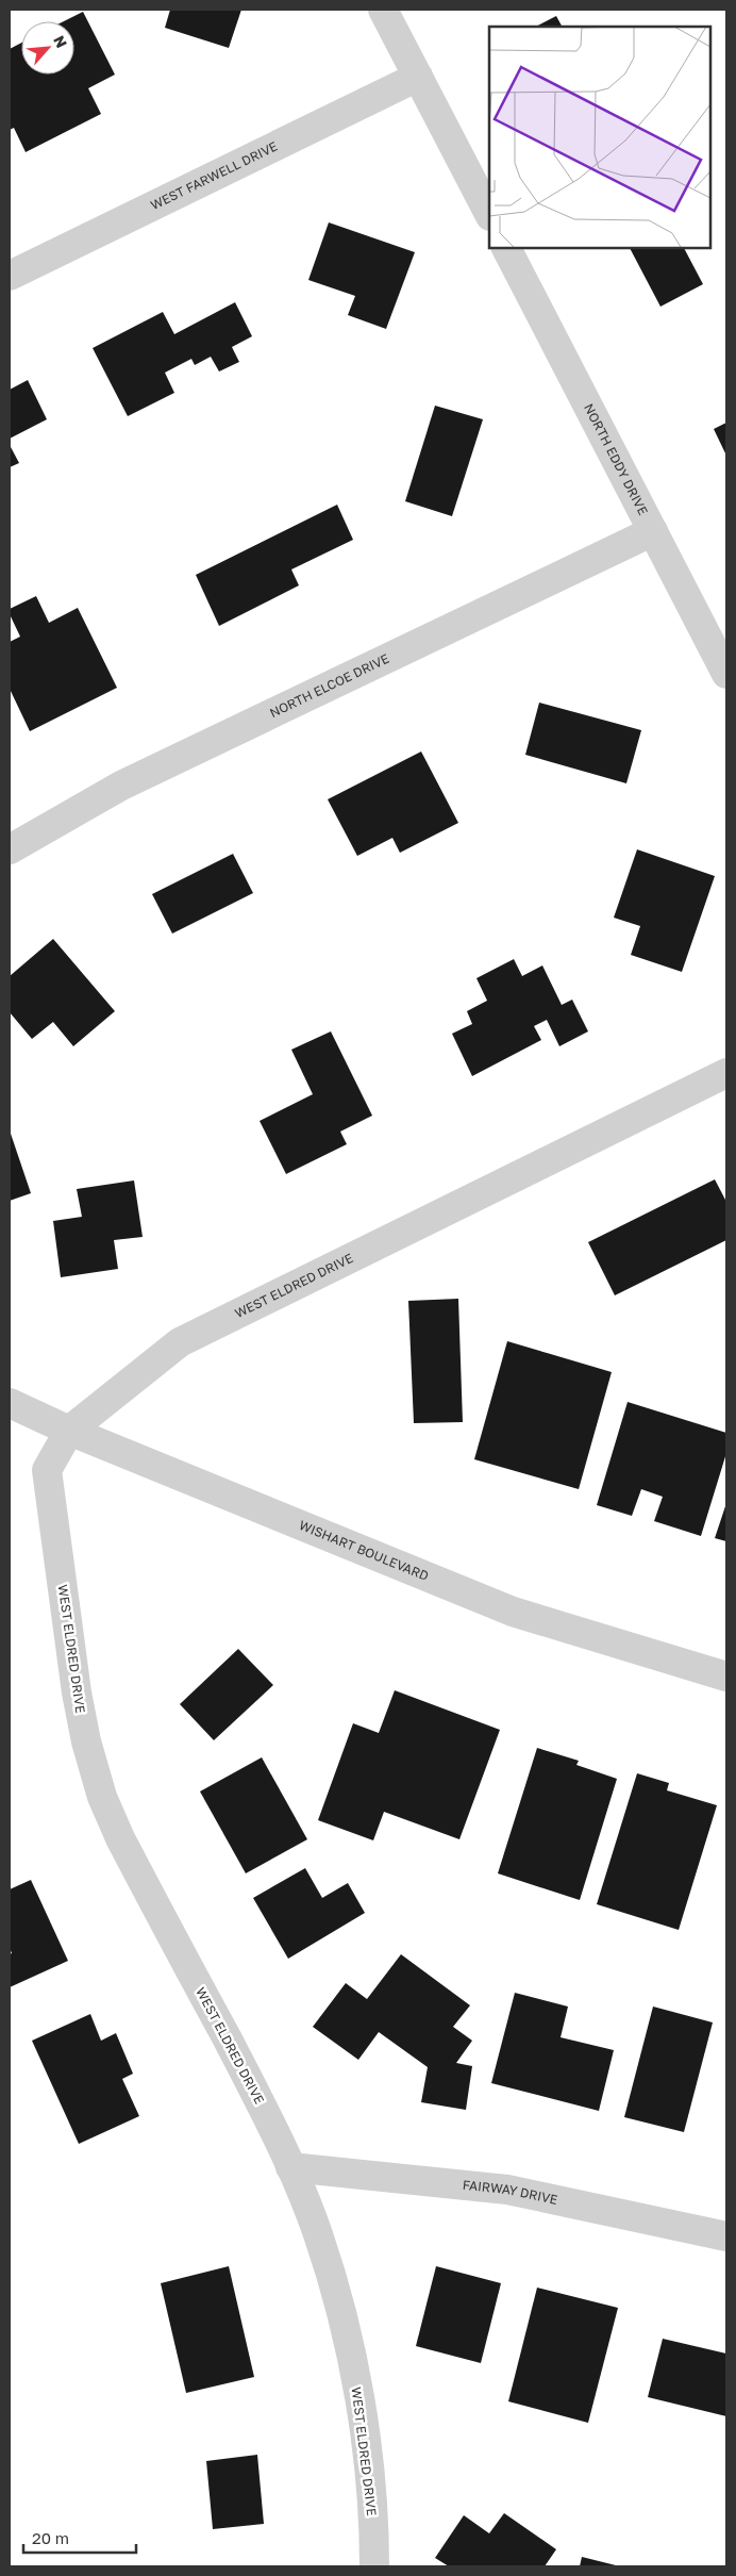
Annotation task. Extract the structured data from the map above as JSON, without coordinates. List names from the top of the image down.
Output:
{
  "streets": {
    "street": [
      "WEST FARWELL DRIVE",
      "NORTH EDDY DRIVE",
      "NORTH ELCOE DRIVE",
      "WEST ELDRED DRIVE",
      "WISHART BOULEVARD",
      "FAIRWAY DRIVE"
    ]
  },
  "crossings": [
    ["NORTH EDDY DRIVE", "NORTH ELCOE DRIVE"],
    ["WEST ELDRED DRIVE", "WISHART BOULEVARD"],
    ["WEST ELDRED DRIVE", "FAIRWAY DRIVE"]
  ],
  "scale_bar": "20 m",
  "north": "top right"
}
